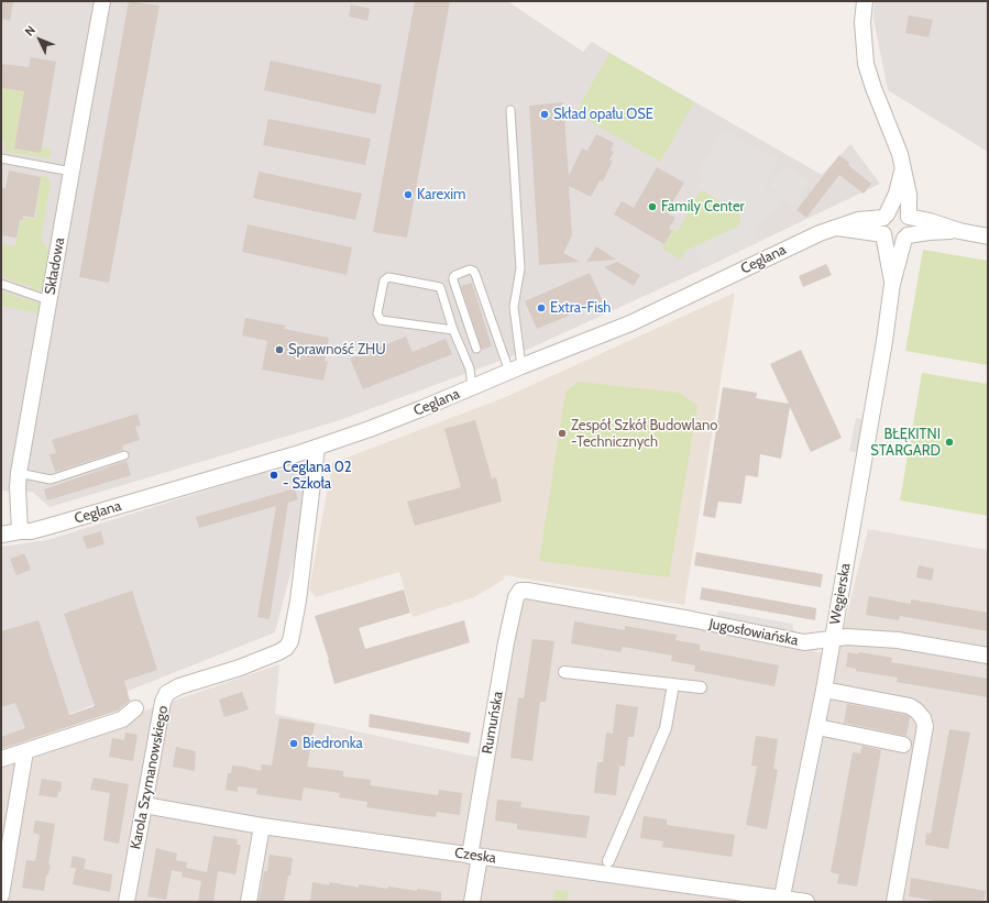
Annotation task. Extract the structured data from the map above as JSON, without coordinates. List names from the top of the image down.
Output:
{
  "streets": {
    "street": [
      "Ceglana",
      "Składowa",
      "Węgierska",
      "Jugosłowiańska",
      "Rumuńska",
      "Karola Szymanowskiego",
      "Czeska"
    ]
  },
  "crossings": [
    ["Ceglana", "Składowa"],
    ["Ceglana", "Węgierska"],
    ["Ceglana", "Karola Szymanowskiego"],
    ["Węgierska", "Jugosłowiańska"],
    ["Węgierska", "Czeska"],
    ["Jugosłowiańska", "Rumuńska"],
    ["Rumuńska", "Czeska"],
    ["Karola Szymanowskiego", "Czeska"]
  ],
  "places": [
    "Skład opału OSE",
    "Karexim",
    "Family Center",
    "Extra-Fish",
    "Sprawność ZHU",
    "Zespół Szkół Budowlano -Technicznych",
    "BŁĘKITNI STARGARD",
    "Ceglana 02 - Szkoła",
    "Biedronka"
  ],
  "north": "top left"
}
